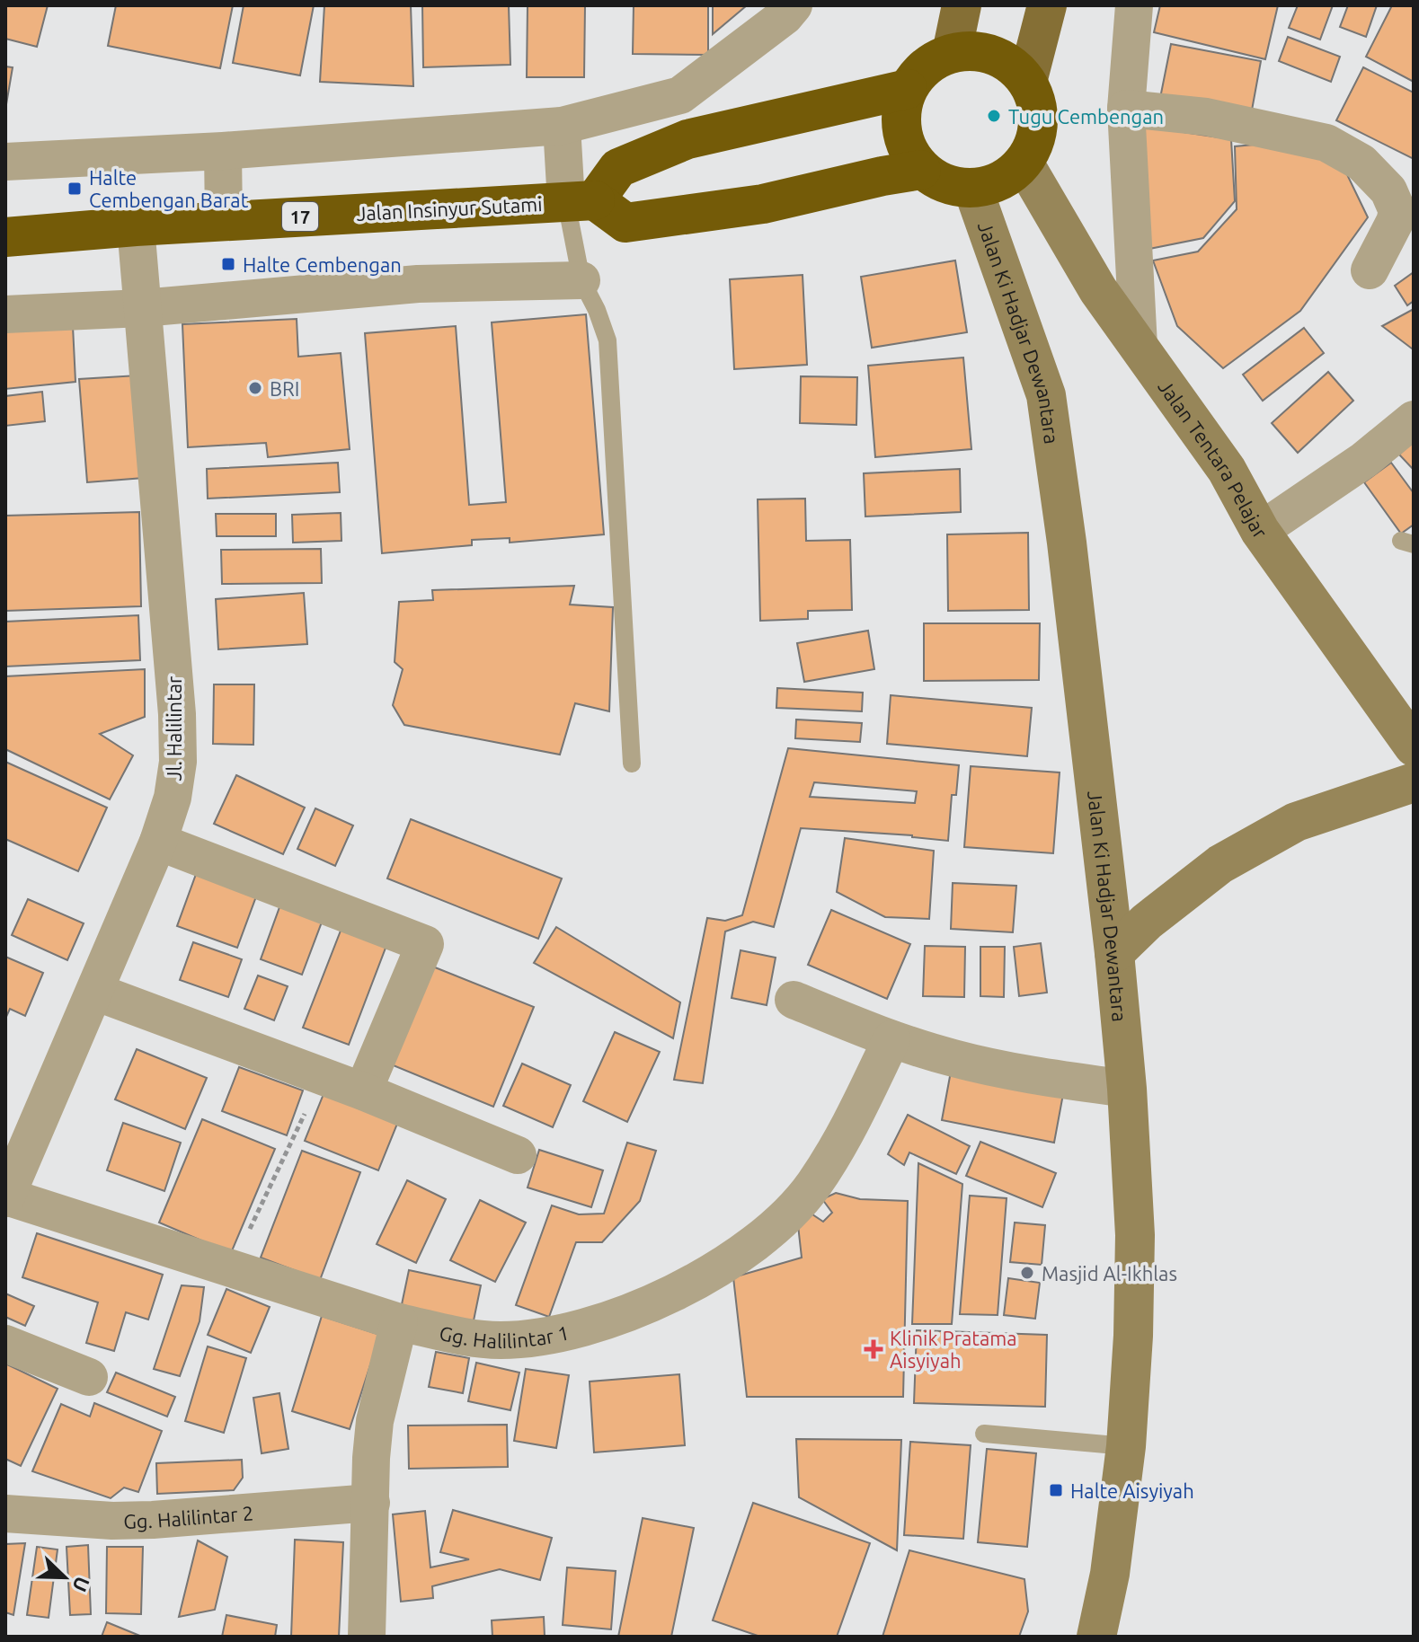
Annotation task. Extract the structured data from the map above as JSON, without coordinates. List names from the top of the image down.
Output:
{
  "streets": {
    "highway": ["Jalan Insinyur Sutami", "17"],
    "main road": ["Jalan Ki Hadjar Dewantara", "Jalan Tentara Pelajar"],
    "street": ["Jl. Halilintar", "Gg. Halilintar 1", "Gg. Halilintar 2"]
  },
  "crossings": [
    ["Jalan Insinyur Sutami", "Jl. Halilintar"],
    ["Jalan Ki Hadjar Dewantara", "Jalan Tentara Pelajar"],
    ["Jl. Halilintar", "Gg. Halilintar 1"]
  ],
  "places": {
    "other": ["Tugu Cembengan", "BRI", "Masjid Al-Ikhlas"],
    "transit": ["Halte Cembengan Barat", "Halte Cembengan", "Halte Aisyiyah"],
    "health": ["Klinik Pratama Aisyiyah"]
  },
  "north": "bottom right"
}
